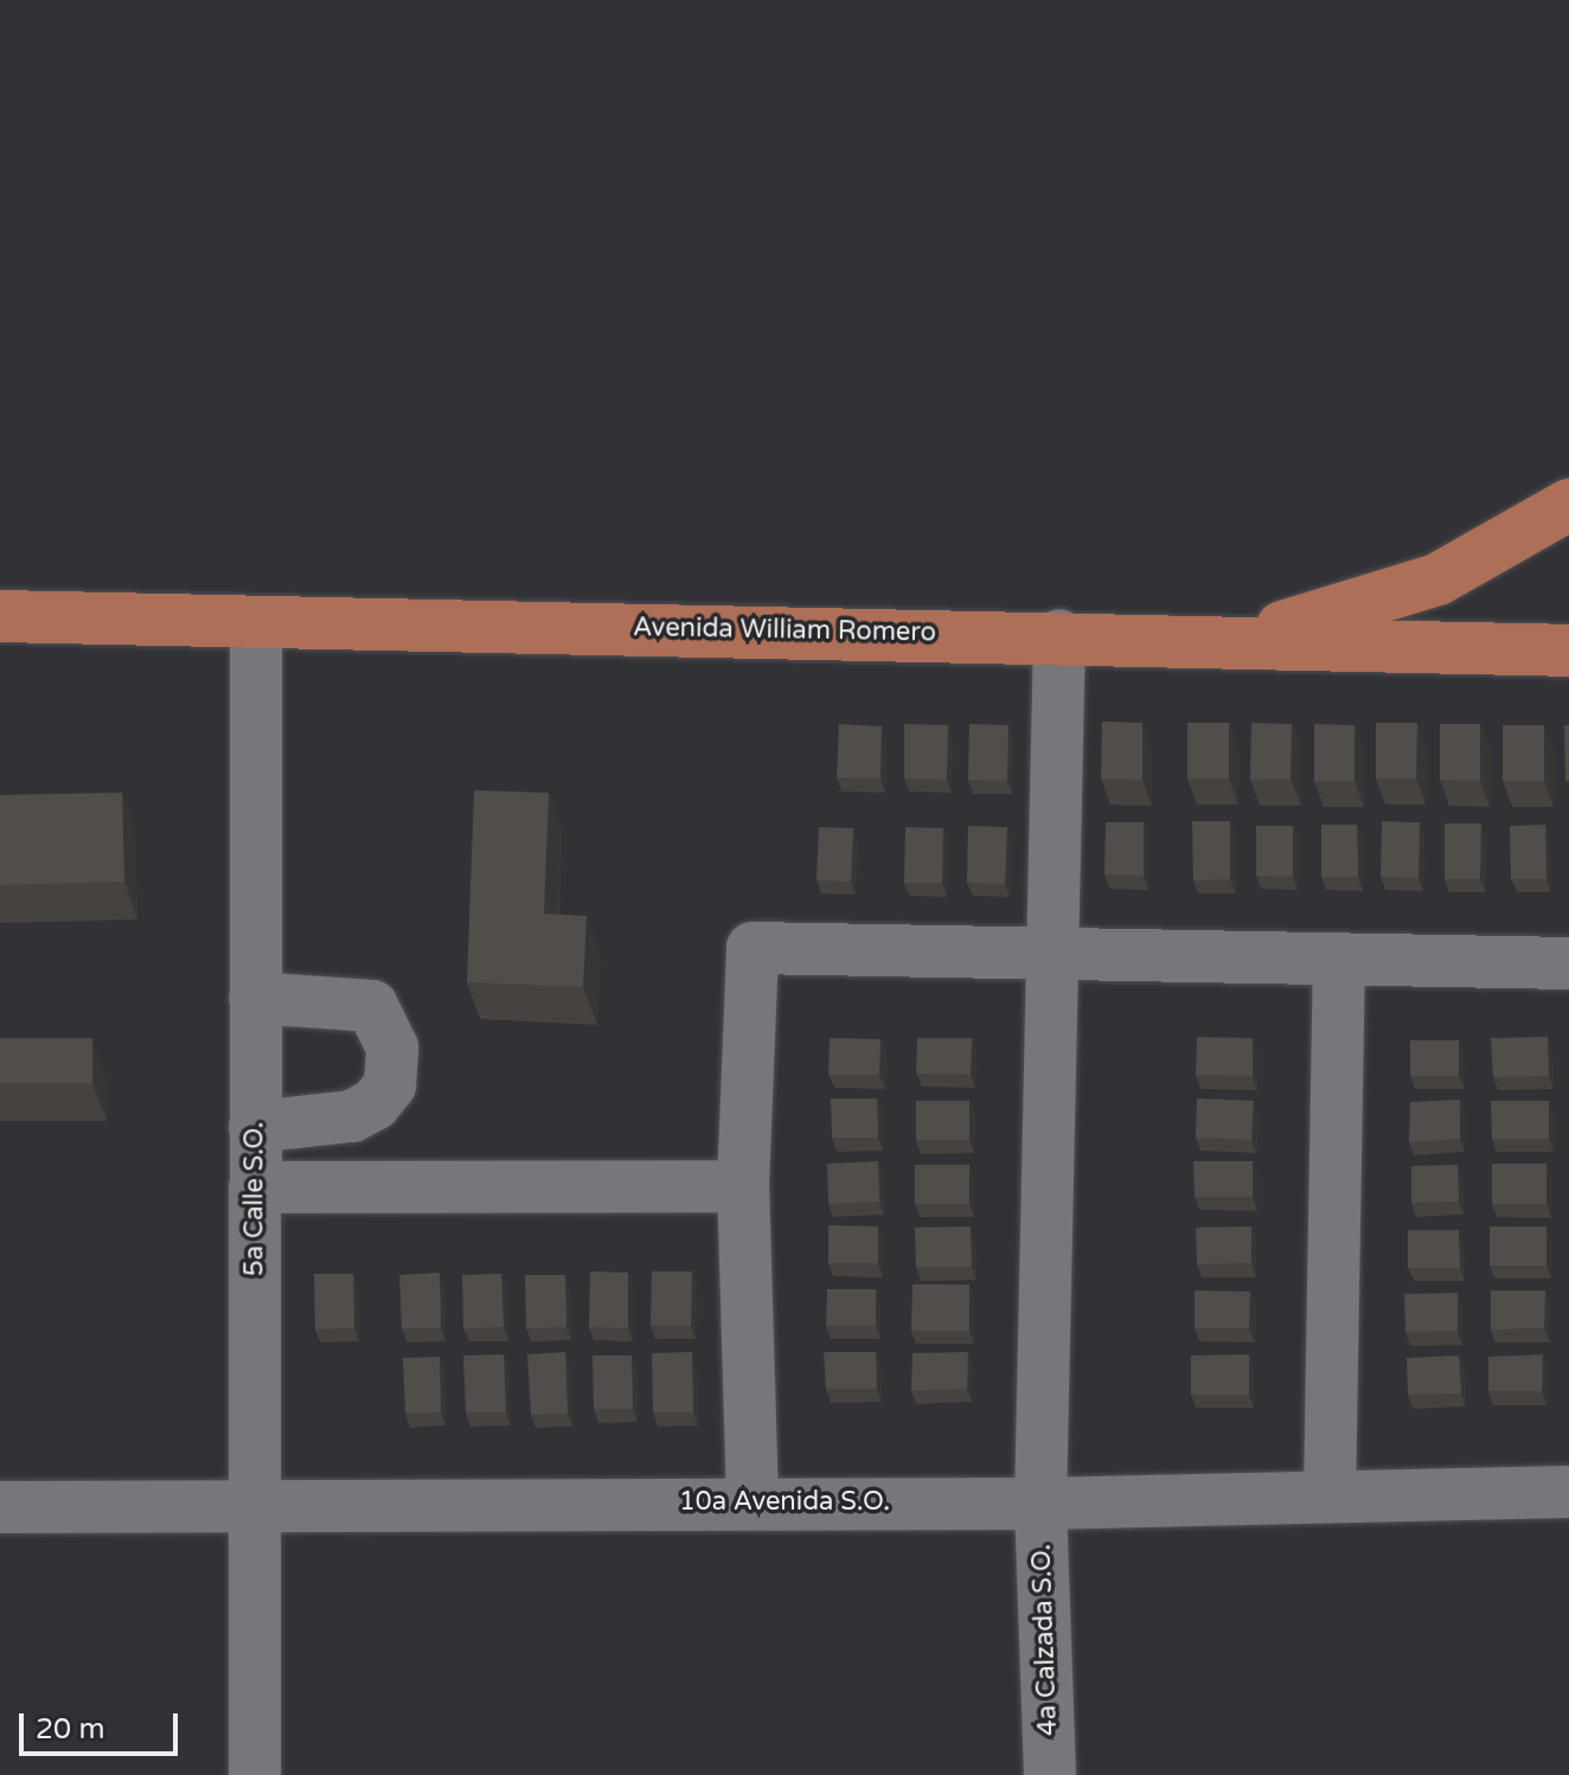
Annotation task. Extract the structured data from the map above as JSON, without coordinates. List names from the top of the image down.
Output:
{
  "streets": {
    "main road": ["Avenida William Romero"],
    "street": ["5a Calle S.O.", "10a Avenida S.O.", "4a Calzada S.O."]
  },
  "crossings": [
    ["Avenida William Romero", "5a Calle S.O."],
    ["Avenida William Romero", "4a Calzada S.O."],
    ["5a Calle S.O.", "10a Avenida S.O."],
    ["10a Avenida S.O.", "4a Calzada S.O."]
  ],
  "scale_bar": "20 m"
}
